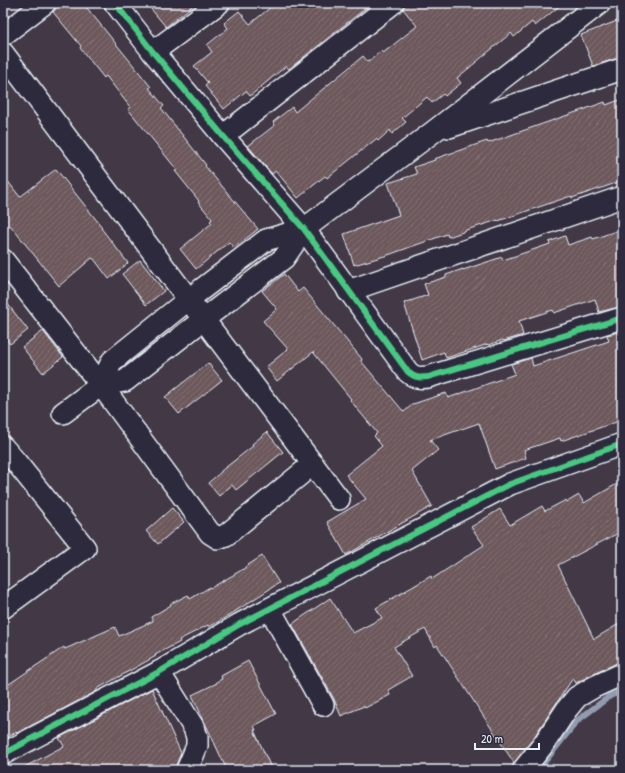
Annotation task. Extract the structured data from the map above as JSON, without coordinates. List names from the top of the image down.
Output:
{
  "scale_bar": "20 m"
}
